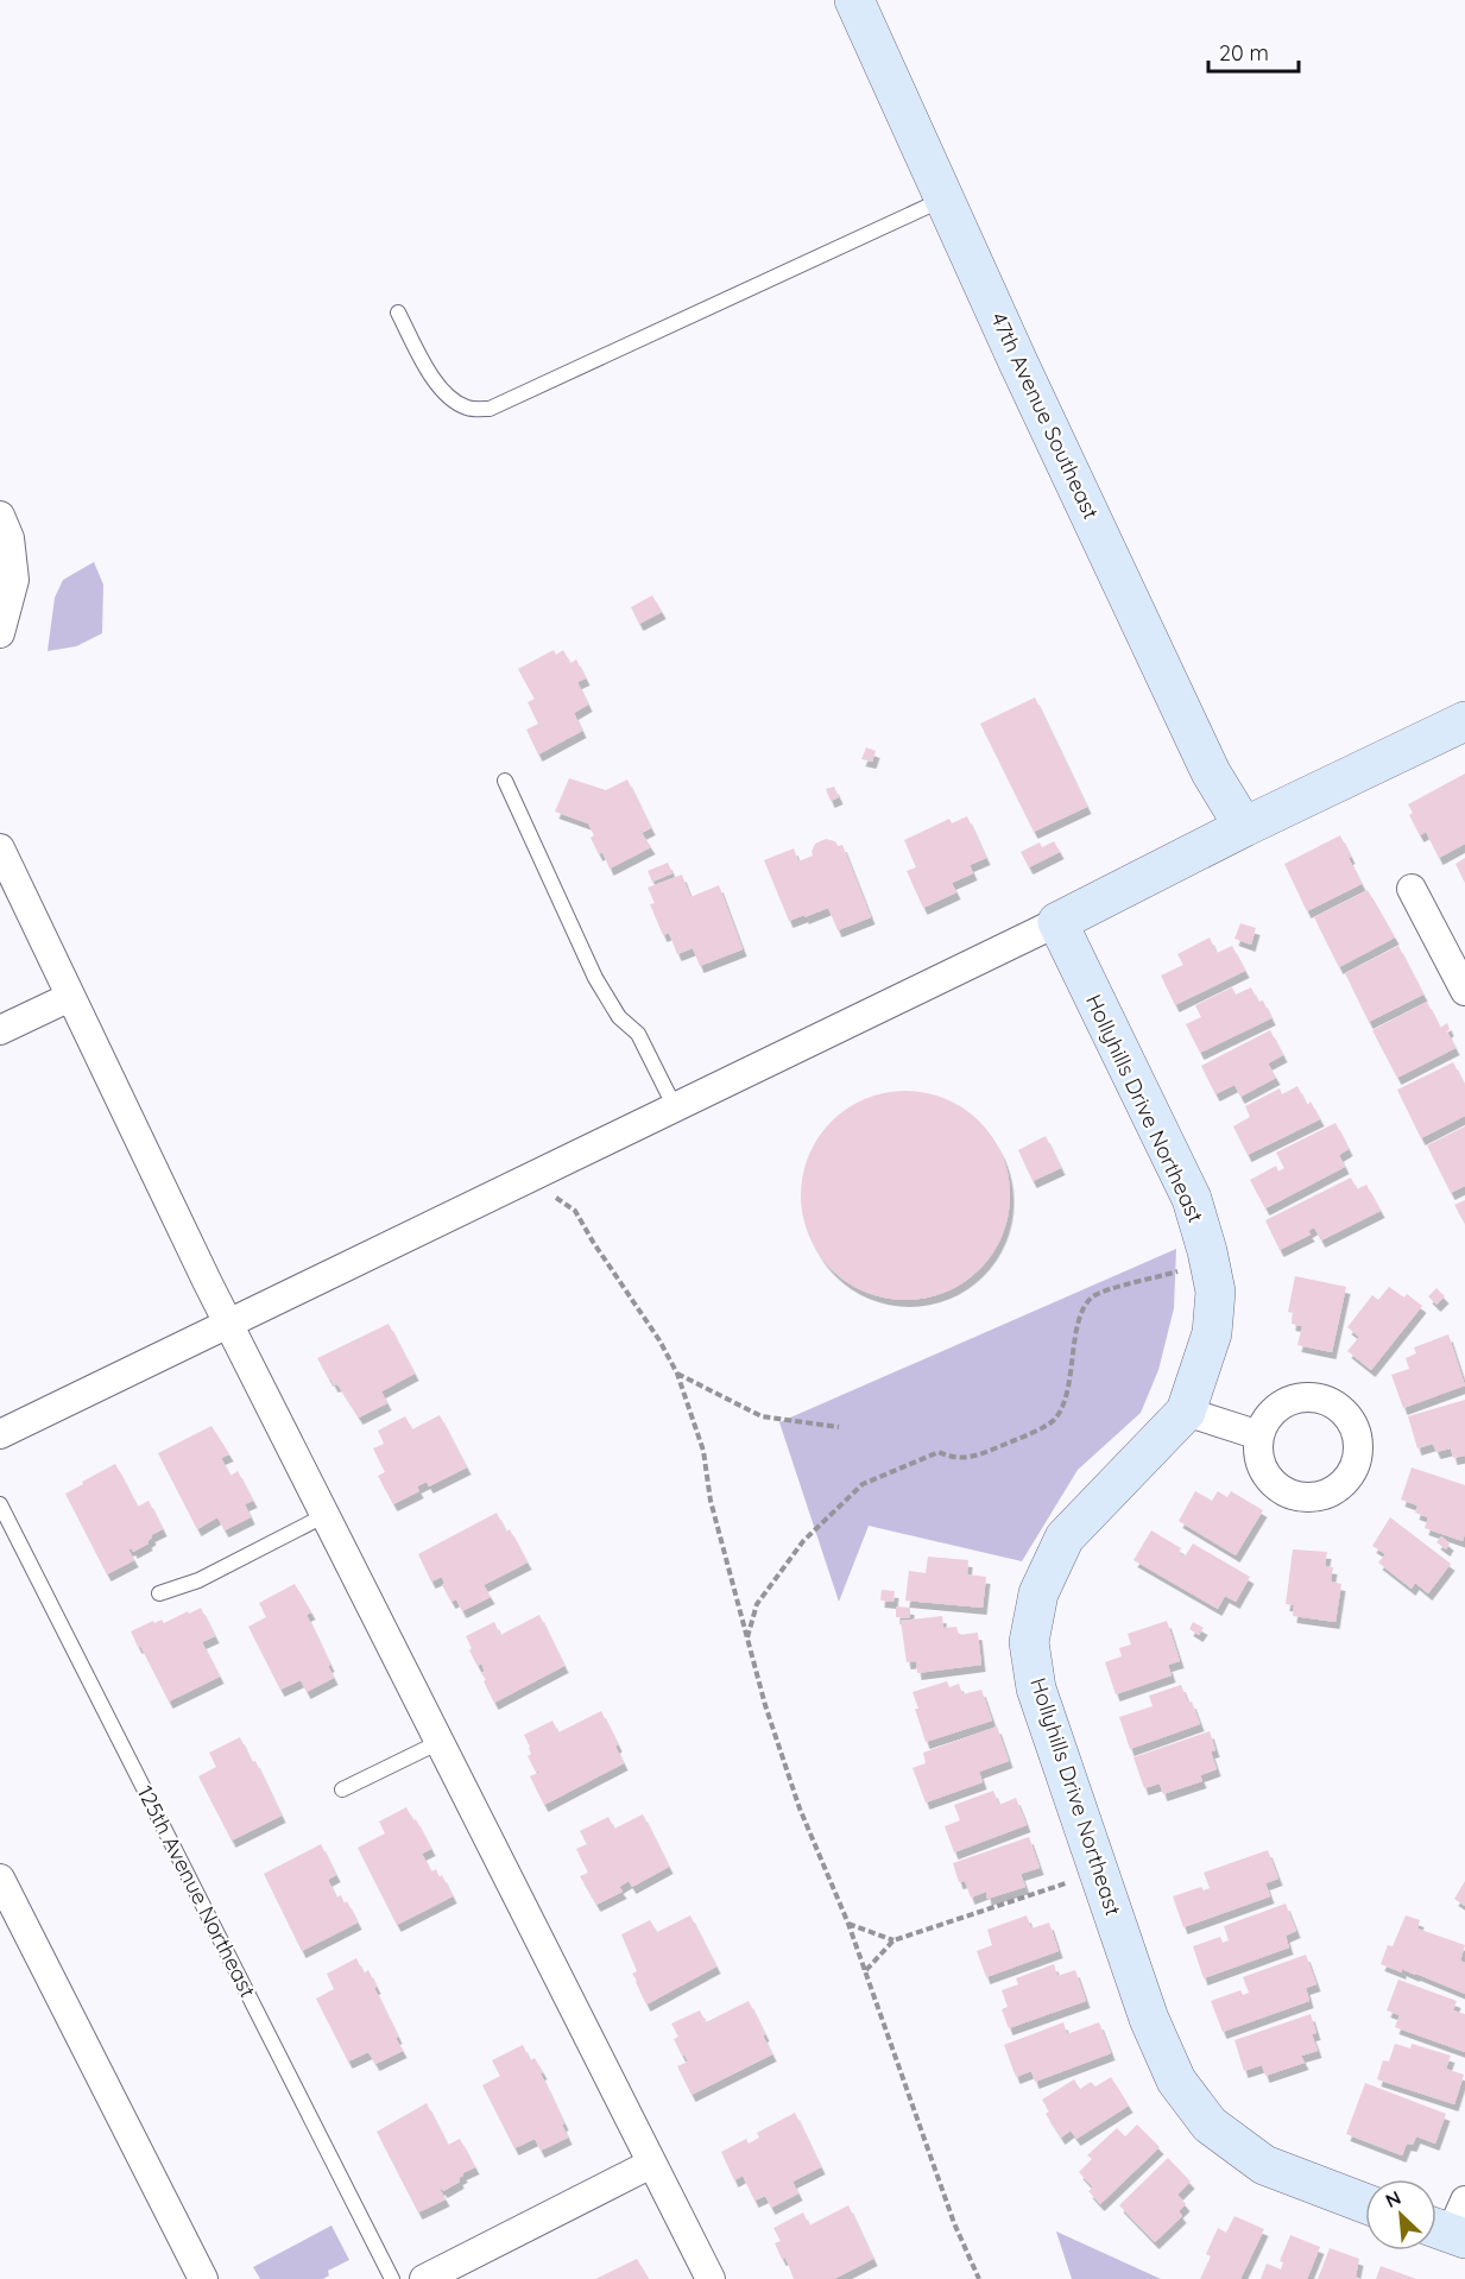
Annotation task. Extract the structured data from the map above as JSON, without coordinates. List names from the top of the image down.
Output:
{
  "streets": {
    "street": ["47th Avenue Southeast", "Hollyhills Drive Northeast"],
    "lane": ["125th Avenue Northeast"]
  },
  "scale_bar": "20 m",
  "north": "top left"
}
